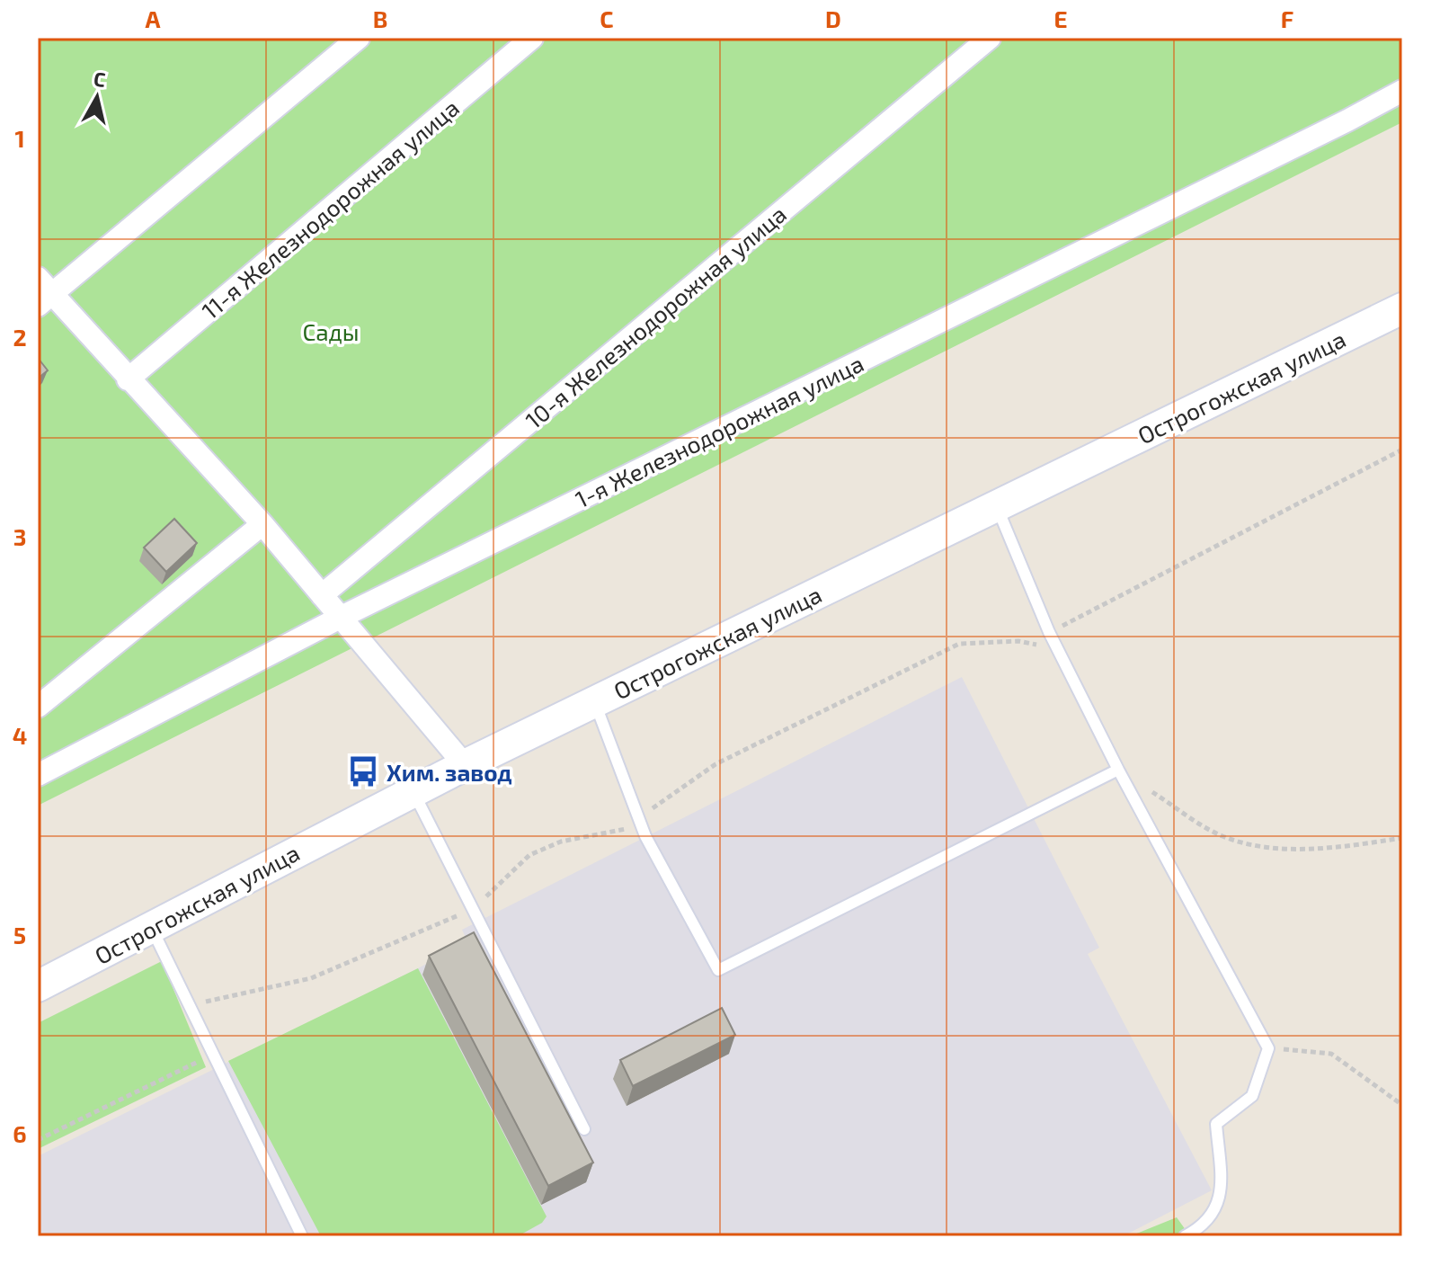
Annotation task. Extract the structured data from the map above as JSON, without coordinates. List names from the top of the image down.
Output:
{
  "streets": {
    "street": [
      "11-я Железнодорожная улица",
      "10-я Железнодорожная улица",
      "Острогожская улица",
      "1-я Железнодорожная улица"
    ]
  },
  "parks": ["Сады"],
  "places": {
    "bus stop": ["Хим. завод"]
  },
  "north": "top",
  "grid": {
    "columns": [
      "A",
      "B",
      "C",
      "D",
      "E",
      "F"
    ],
    "rows": [
      "1",
      "2",
      "3",
      "4",
      "5",
      "6"
    ]
  }
}
